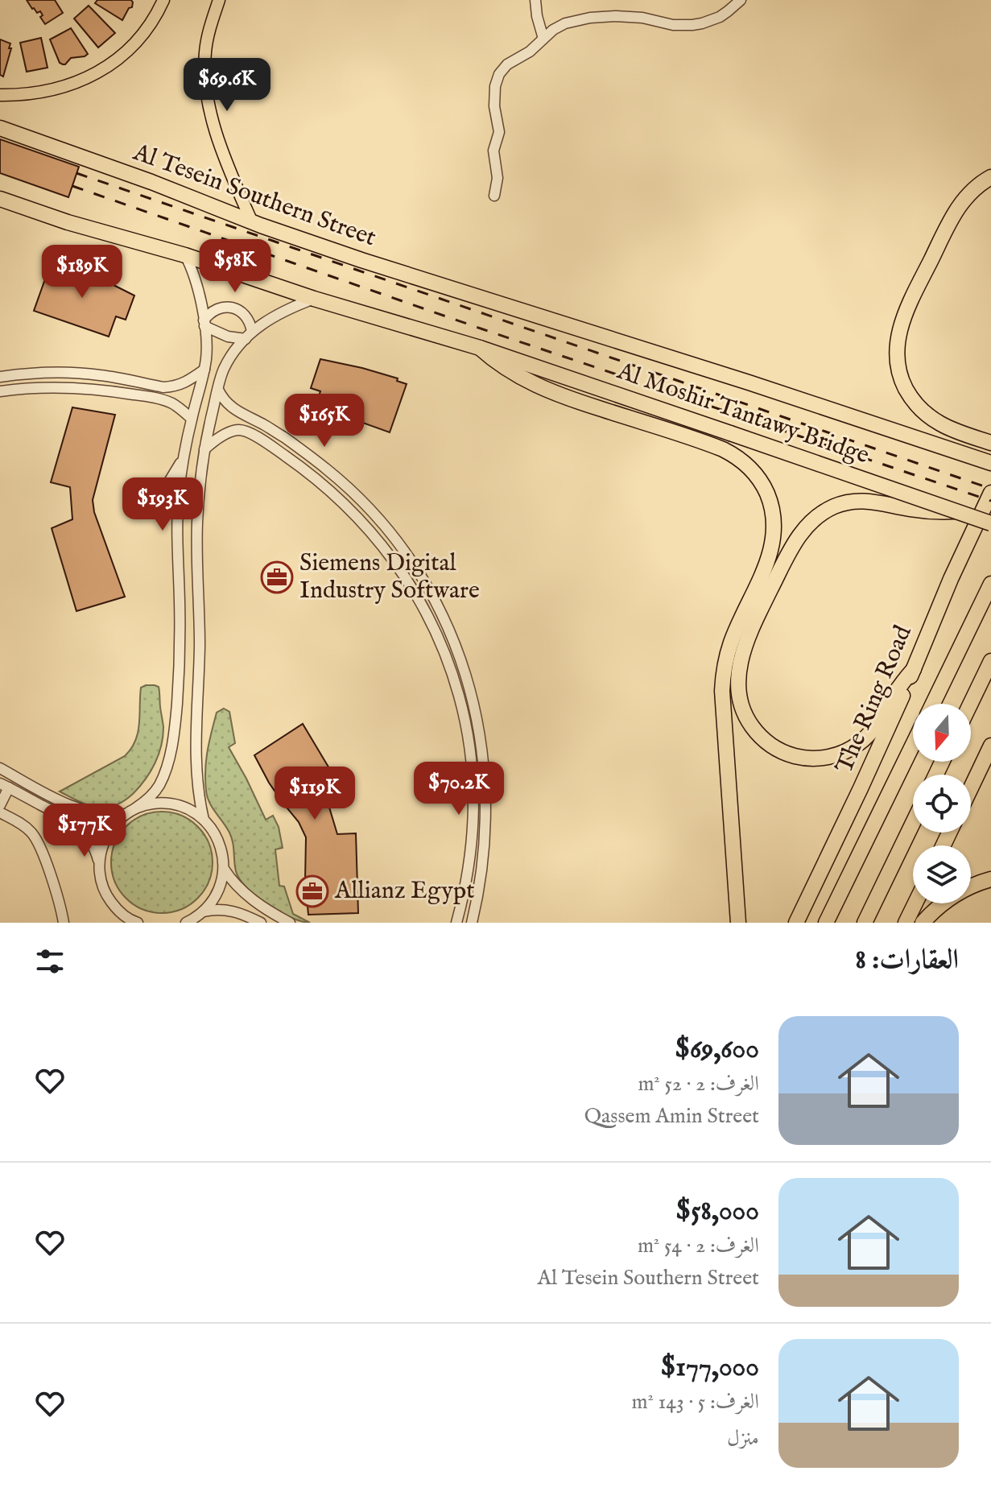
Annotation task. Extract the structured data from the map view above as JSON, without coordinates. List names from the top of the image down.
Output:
{
  "streets": {
    "highway": ["Al Tesein Southern Street", "Al Moshir Tantawy Bridge", "The Ring Road"]
  },
  "crossings": [
    ["Al Tesein Southern Street", "Al Moshir Tantawy Bridge"]
  ],
  "places": {
    "office": ["Siemens Digital Industry Software", "Allianz Egypt"]
  },
  "north": "bottom",
  "page": {
    "price": [
      "$69.6K",
      "$58K",
      "$189K",
      "$165K",
      "$193K",
      "$70.2K",
      "$119K",
      "$177K"
    ],
    "heading": "العقارات: 8",
    "list": [
      {
        "name": "$69,600",
        "note": "الغرف: 2 · 52 m² · Qassem Amin Street"
      },
      {
        "name": "$58,000",
        "note": "الغرف: 2 · 54 m² · Al Tesein Southern Street"
      },
      {
        "name": "$177,000",
        "note": "الغرف: 5 · 143 m² · منزل"
      }
    ]
  }
}
